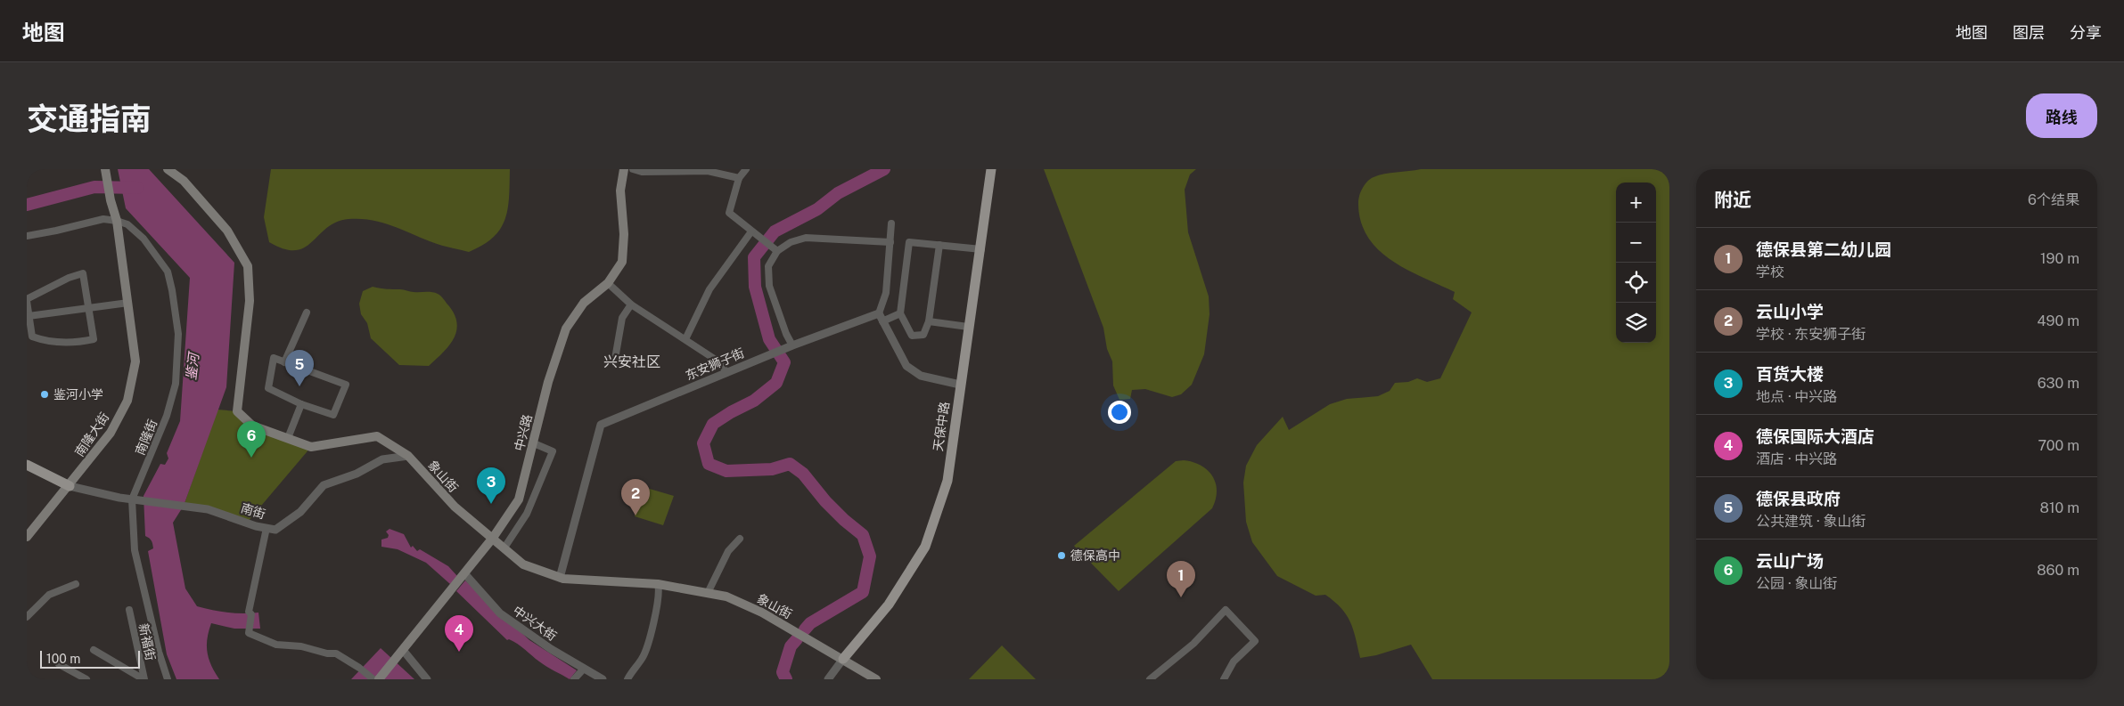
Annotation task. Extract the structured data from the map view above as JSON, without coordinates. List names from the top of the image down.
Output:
{
  "streets": {
    "main road": [
      "天保中路",
      "中兴路",
      "南隆大街",
      "象山街"
    ],
    "street": [
      "东安狮子街",
      "南隆街",
      "南街",
      "中兴大街",
      "新福街"
    ]
  },
  "crossings": [
    ["东安狮子街", "象山街"],
    ["天保中路", "象山街"],
    ["中兴路", "象山街"],
    ["中兴路", "中兴大街"],
    ["南隆大街", "南隆街"],
    ["南隆大街", "南街"],
    ["南隆街", "南街"],
    ["象山街", "南街"]
  ],
  "districts": ["兴安社区"],
  "water": ["鉴河"],
  "places": ["鉴河小学", "德保高中"],
  "scale_bar": "100 m",
  "page": {
    "header": "地图",
    "nav": ["地图", "图层", "分享"],
    "title": "交通指南",
    "buttons": "路线",
    "heading": ["附近", "6个结果"],
    "map_buttons": ["+", "−"],
    "list": [
      {
        "mark": "1",
        "name": "德保县第二幼儿园",
        "note": "学校",
        "value": "190 m"
      },
      {
        "mark": "2",
        "name": "云山小学",
        "note": "学校 · 东安狮子街",
        "value": "490 m"
      },
      {
        "mark": "3",
        "name": "百货大楼",
        "note": "地点 · 中兴路",
        "value": "630 m"
      },
      {
        "mark": "4",
        "name": "德保国际大酒店",
        "note": "酒店 · 中兴路",
        "value": "700 m"
      },
      {
        "mark": "5",
        "name": "德保县政府",
        "note": "公共建筑 · 象山街",
        "value": "810 m"
      },
      {
        "mark": "6",
        "name": "云山广场",
        "note": "公园 · 象山街",
        "value": "860 m"
      }
    ],
    "pins": [
      "5",
      "6",
      "3",
      "2",
      "1",
      "4"
    ],
    "scale": "100 m"
  }
}
